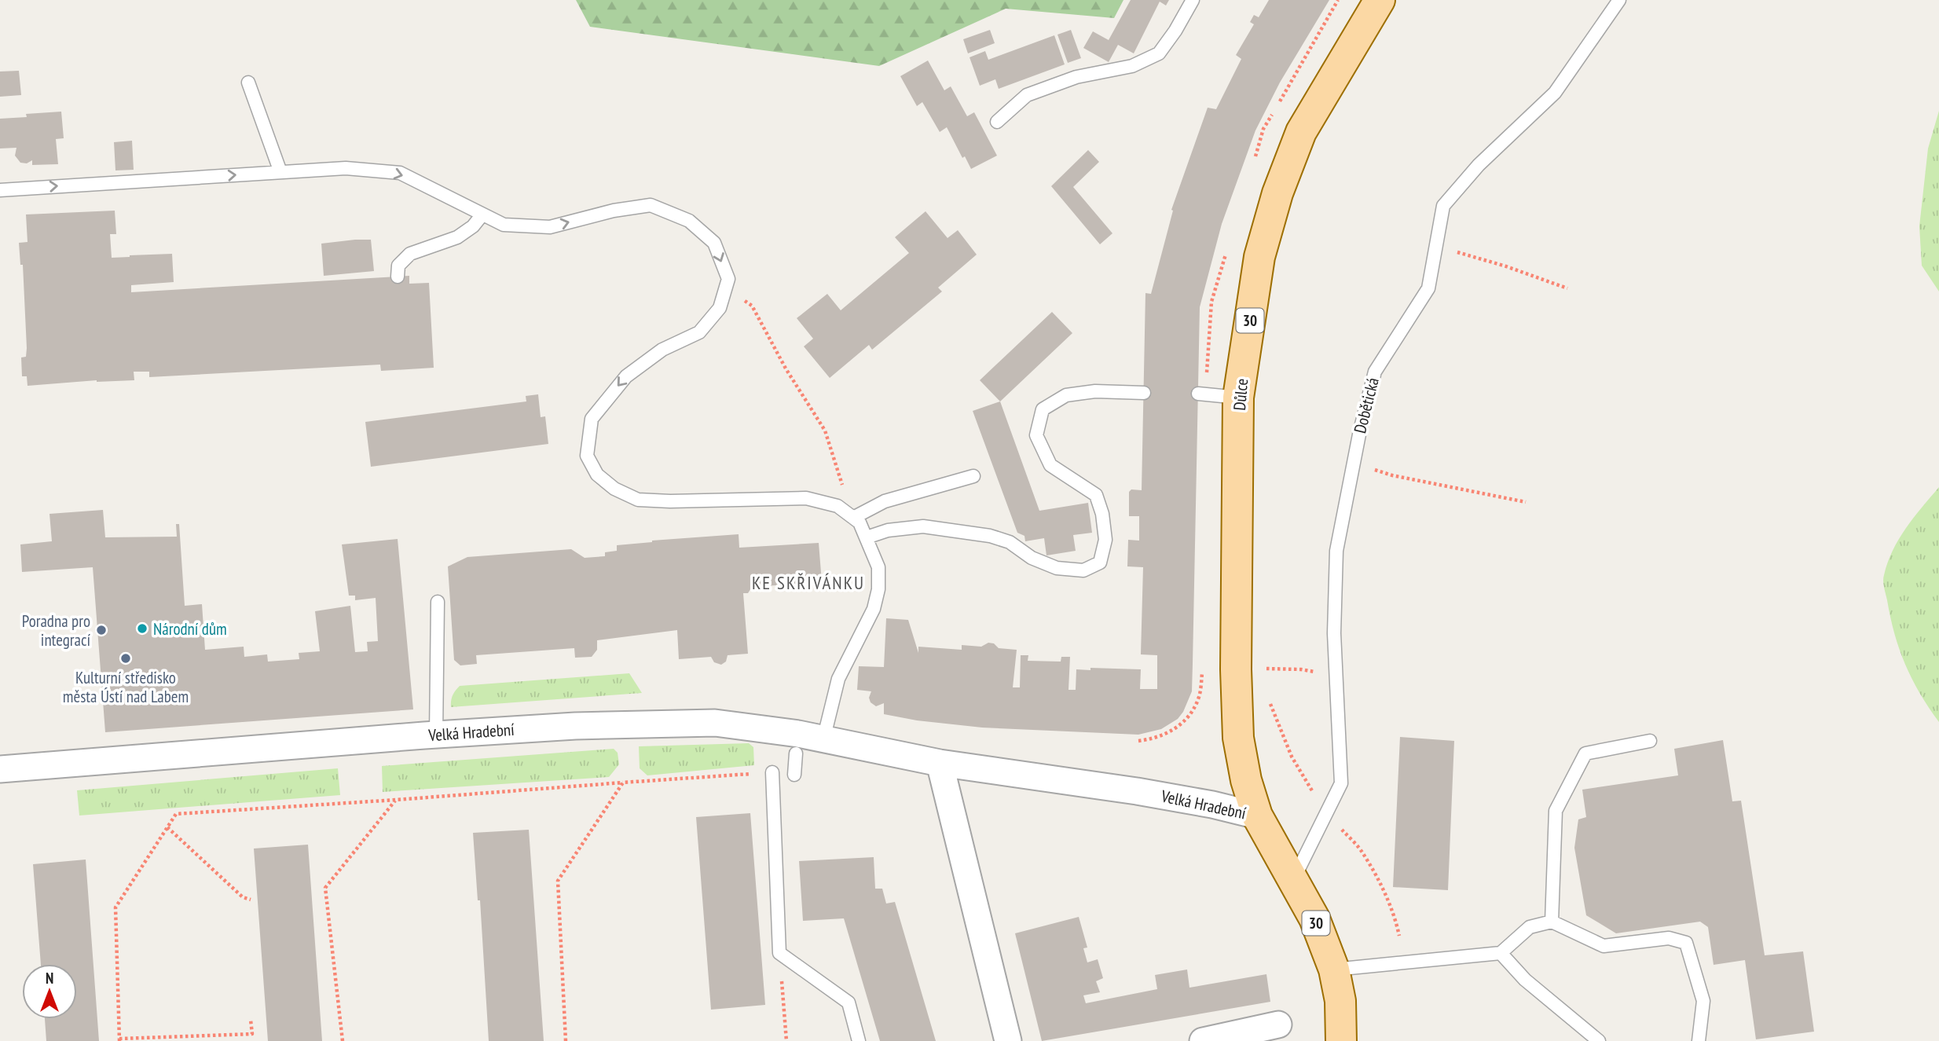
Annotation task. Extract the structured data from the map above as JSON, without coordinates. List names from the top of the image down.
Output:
{
  "streets": {
    "main road": ["30", "Důlce", "Velká Hradební"],
    "lane": ["Dobětická"]
  },
  "crossings": [
    ["Důlce", "Velká Hradební"],
    ["Dobětická", "Velká Hradební"]
  ],
  "districts": ["KE SKŘIVÁNKU"],
  "places": ["Národní dům", "Poradna pro integrací", "Kulturní středisko města Ústí nad Labem"],
  "north": "top"
}
